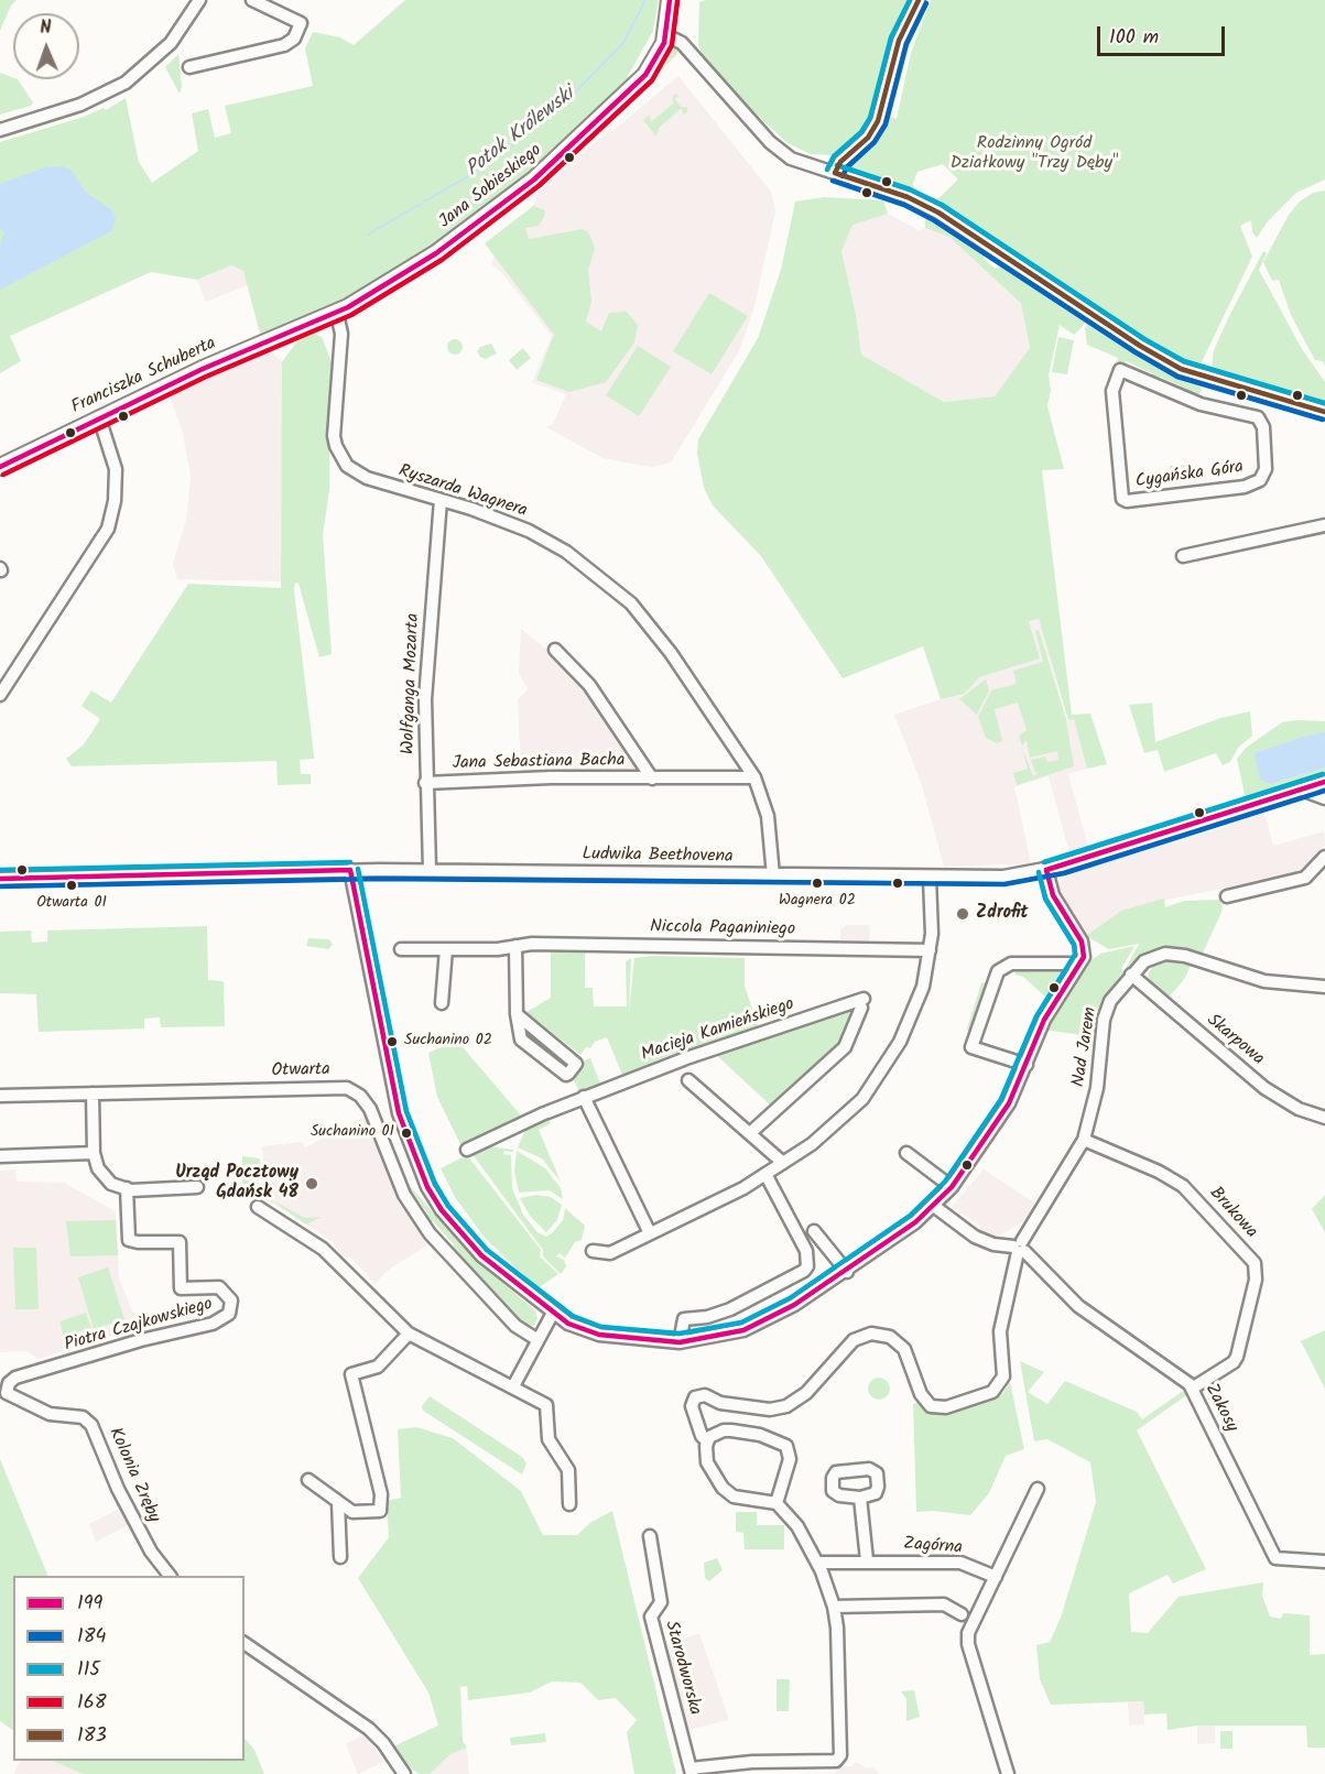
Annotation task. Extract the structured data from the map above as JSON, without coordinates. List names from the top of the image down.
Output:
{
  "streets": {
    "main road": ["Jana Sobieskiego", "Franciszka Schuberta"],
    "street": [
      "Cygańska Góra",
      "Ryszarda Wagnera",
      "Wolfganga Mozarta",
      "Jana Sebastiana Bacha",
      "Ludwika Beethovena",
      "Niccola Paganiniego",
      "Macieja Kamieńskiego",
      "Skarpowa",
      "Nad Jarem",
      "Otwarta",
      "Brukowa",
      "Piotra Czajkowskiego",
      "Zakosy",
      "Kolonia Zręby",
      "Zagórna",
      "Starodworska"
    ]
  },
  "crossings": [
    ["Jana Sobieskiego", "Franciszka Schuberta"],
    ["Jana Sobieskiego", "Ryszarda Wagnera"],
    ["Ryszarda Wagnera", "Wolfganga Mozarta"],
    ["Ryszarda Wagnera", "Jana Sebastiana Bacha"],
    ["Ryszarda Wagnera", "Ludwika Beethovena"],
    ["Wolfganga Mozarta", "Jana Sebastiana Bacha"],
    ["Wolfganga Mozarta", "Ludwika Beethovena"],
    ["Skarpowa", "Nad Jarem"],
    ["Nad Jarem", "Brukowa"],
    ["Nad Jarem", "Zakosy"],
    ["Brukowa", "Zakosy"],
    ["Piotra Czajkowskiego", "Kolonia Zręby"]
  ],
  "water": ["Potok Królewski"],
  "parks": ["Rodzinny Ogród Działkowy \"Trzy Dęby\""],
  "places": [
    "Wagnera 02",
    "Otwarta 01",
    "Zdrofit",
    "Suchanino 02",
    "Suchanino 01",
    "Urząd Pocztowy Gdańsk 48"
  ],
  "lines": [
    "transit line 199",
    "transit line 115",
    "transit line 183",
    "transit line 168",
    "transit line 184"
  ],
  "legend": [
    "199",
    "184",
    "115",
    "168",
    "183"
  ],
  "scale_bar": "100 m",
  "north": "top"
}
